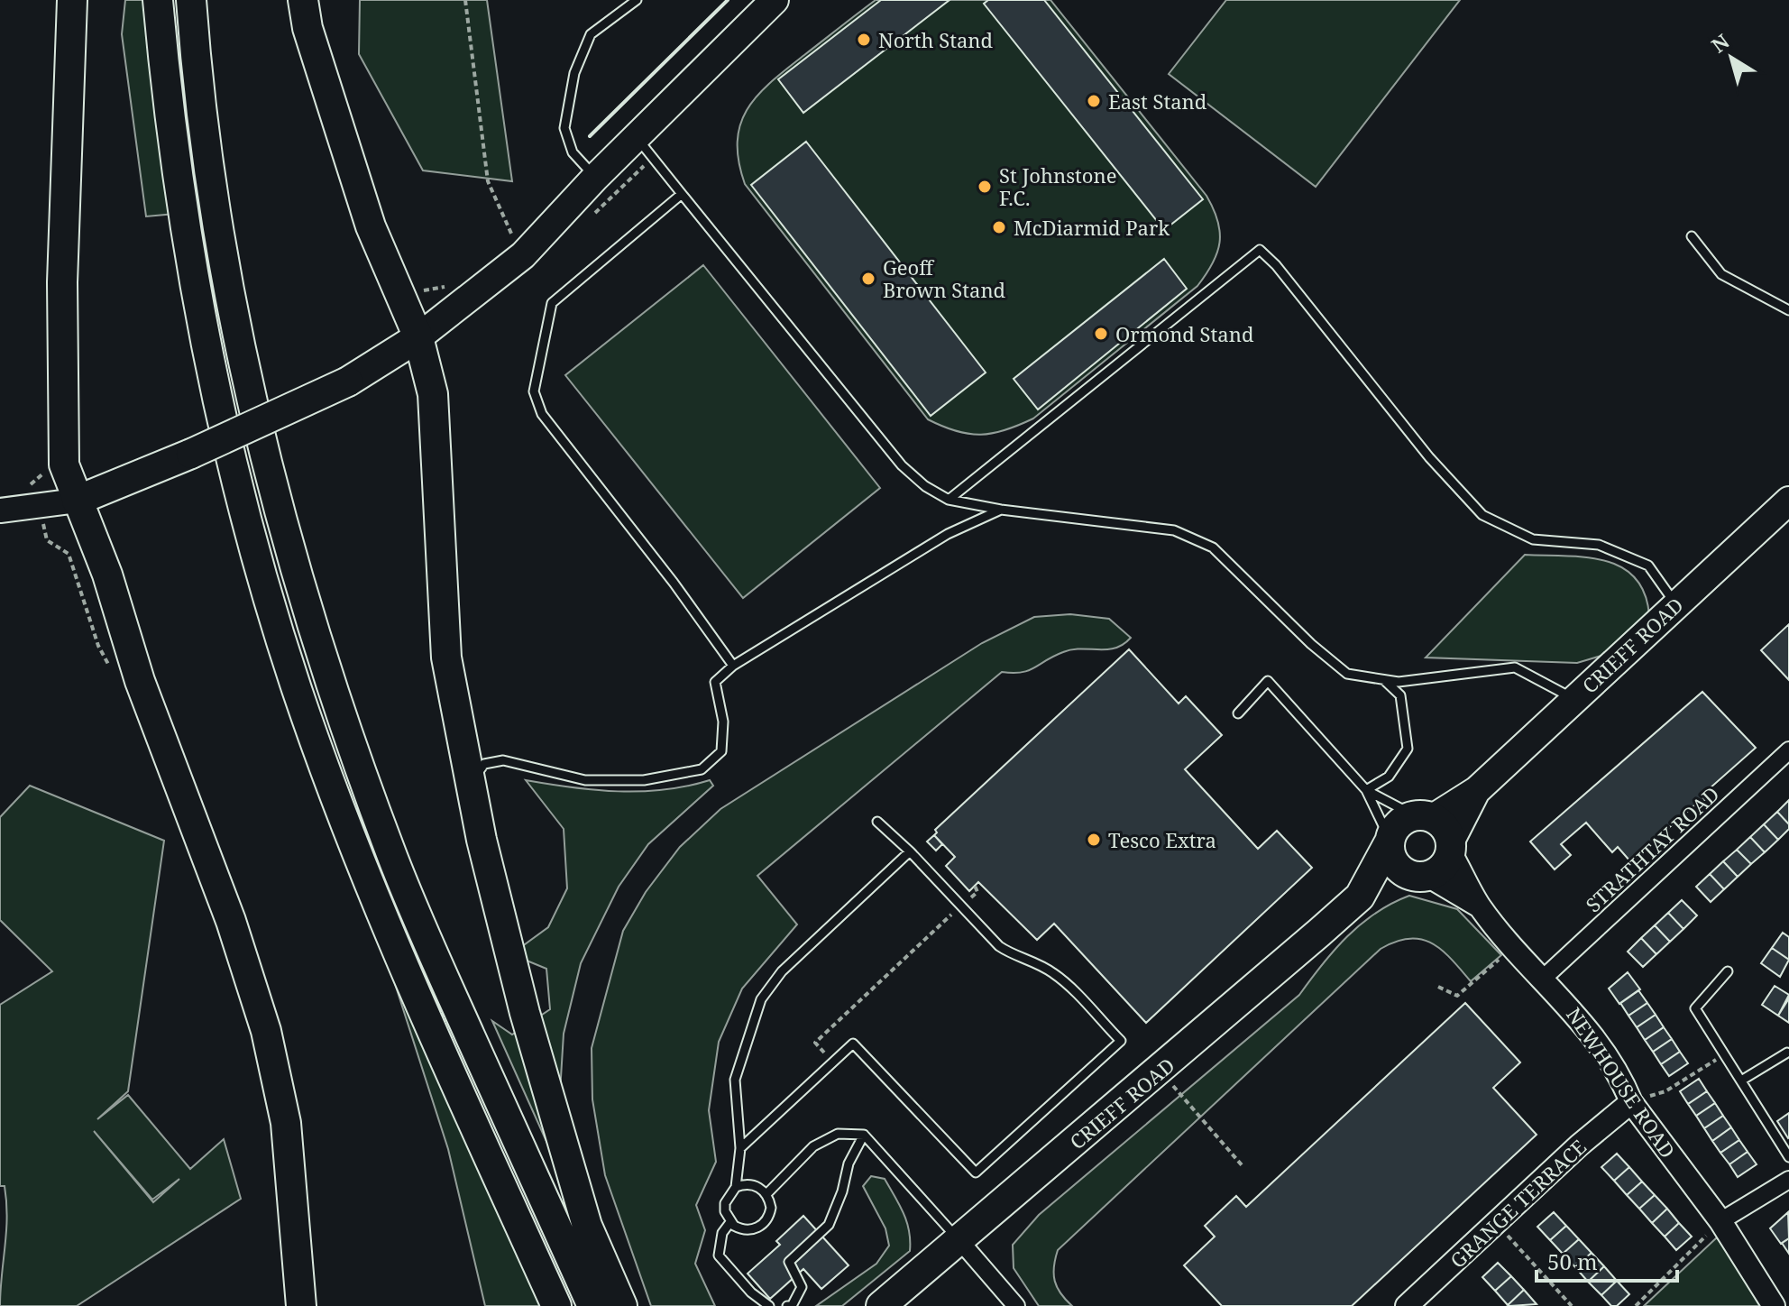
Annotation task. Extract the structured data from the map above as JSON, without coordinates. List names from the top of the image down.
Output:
{
  "streets": {
    "highway": ["CRIEFF ROAD"],
    "street": ["STRATHTAY ROAD", "NEWHOUSE ROAD", "GRANGE TERRACE"]
  },
  "crossings": [
    ["CRIEFF ROAD", "NEWHOUSE ROAD"],
    ["STRATHTAY ROAD", "NEWHOUSE ROAD"],
    ["NEWHOUSE ROAD", "GRANGE TERRACE"]
  ],
  "places": [
    "North Stand",
    "East Stand",
    "St Johnstone F.C.",
    "McDiarmid Park",
    "Geoff Brown Stand",
    "Ormond Stand",
    "Tesco Extra"
  ],
  "scale_bar": "50 m",
  "north": "top left"
}
